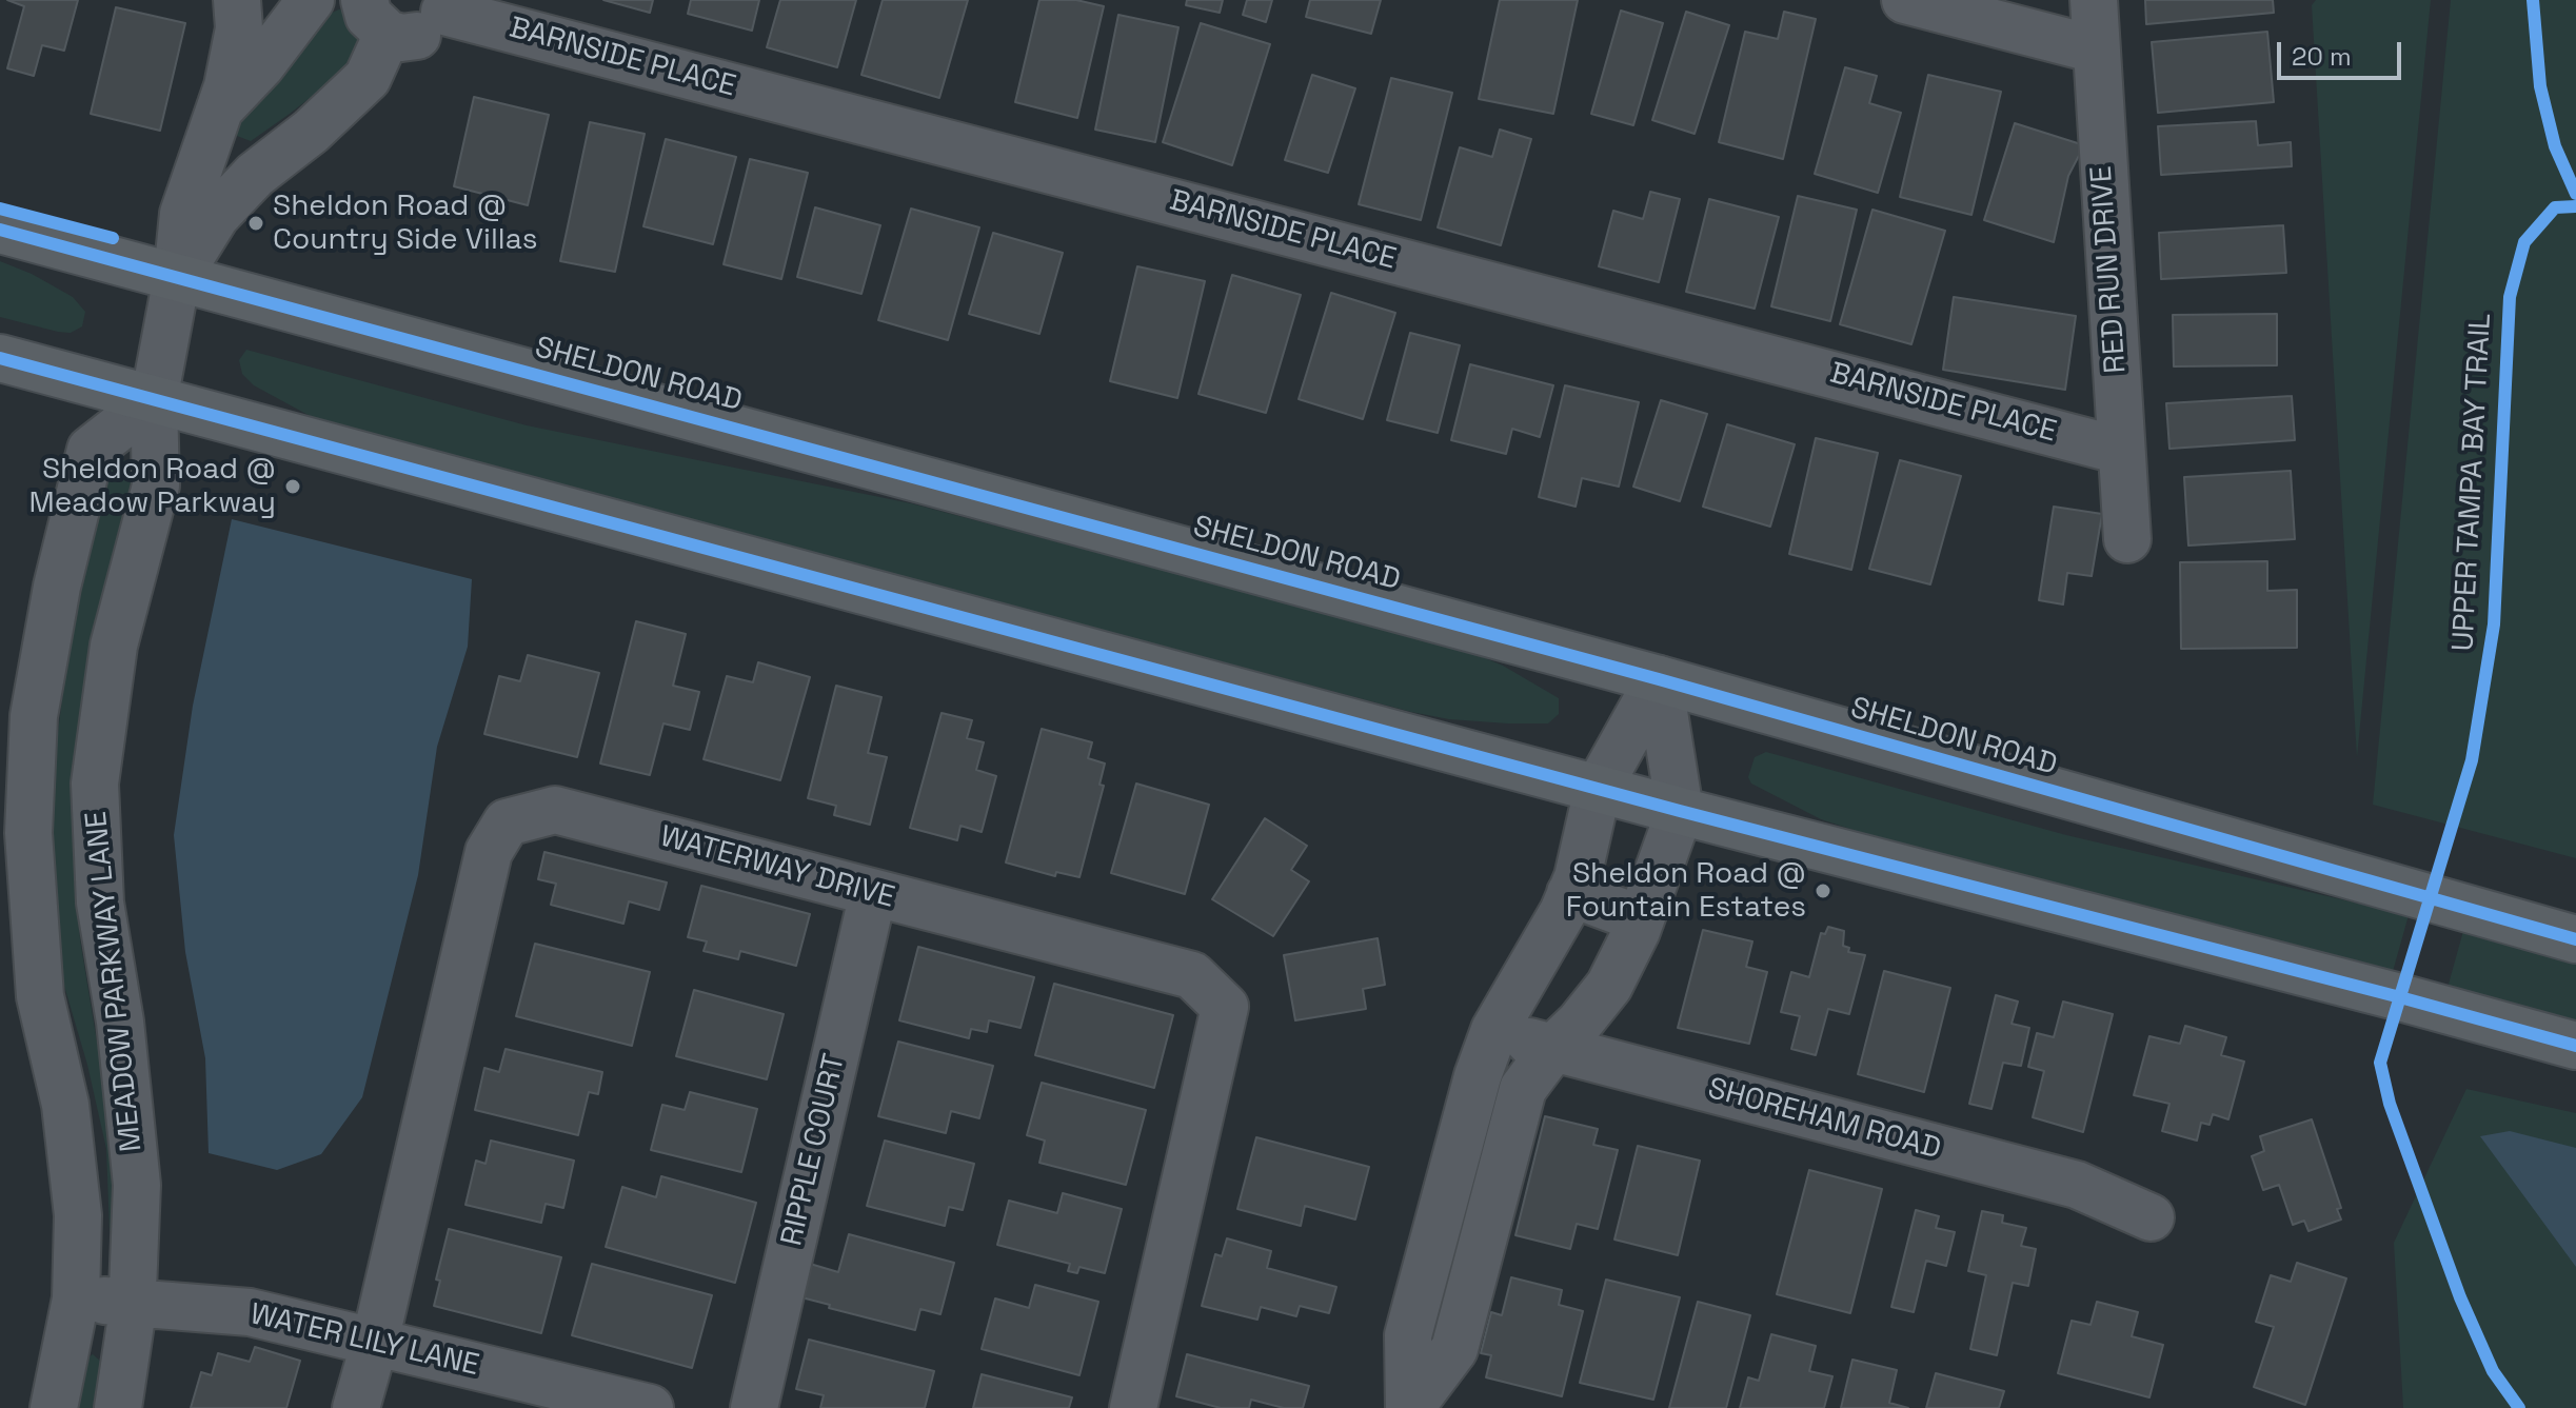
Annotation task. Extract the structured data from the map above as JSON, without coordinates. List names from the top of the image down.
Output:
{
  "streets": {
    "main road": ["SHELDON ROAD"],
    "street": [
      "BARNSIDE PLACE",
      "RED RUN DRIVE",
      "WATERWAY DRIVE",
      "MEADOW PARKWAY LANE",
      "SHOREHAM ROAD",
      "RIPPLE COURT",
      "WATER LILY LANE"
    ],
    "cycle path": ["UPPER TAMPA BAY TRAIL"]
  },
  "crossings": [
    ["BARNSIDE PLACE", "RED RUN DRIVE"],
    ["WATERWAY DRIVE", "RIPPLE COURT"],
    ["WATERWAY DRIVE", "WATER LILY LANE"],
    ["MEADOW PARKWAY LANE", "WATER LILY LANE"]
  ],
  "places": ["Sheldon Road @ Country Side Villas", "Sheldon Road @ Meadow Parkway", "Sheldon Road @ Fountain Estates"],
  "scale_bar": "20 m"
}
